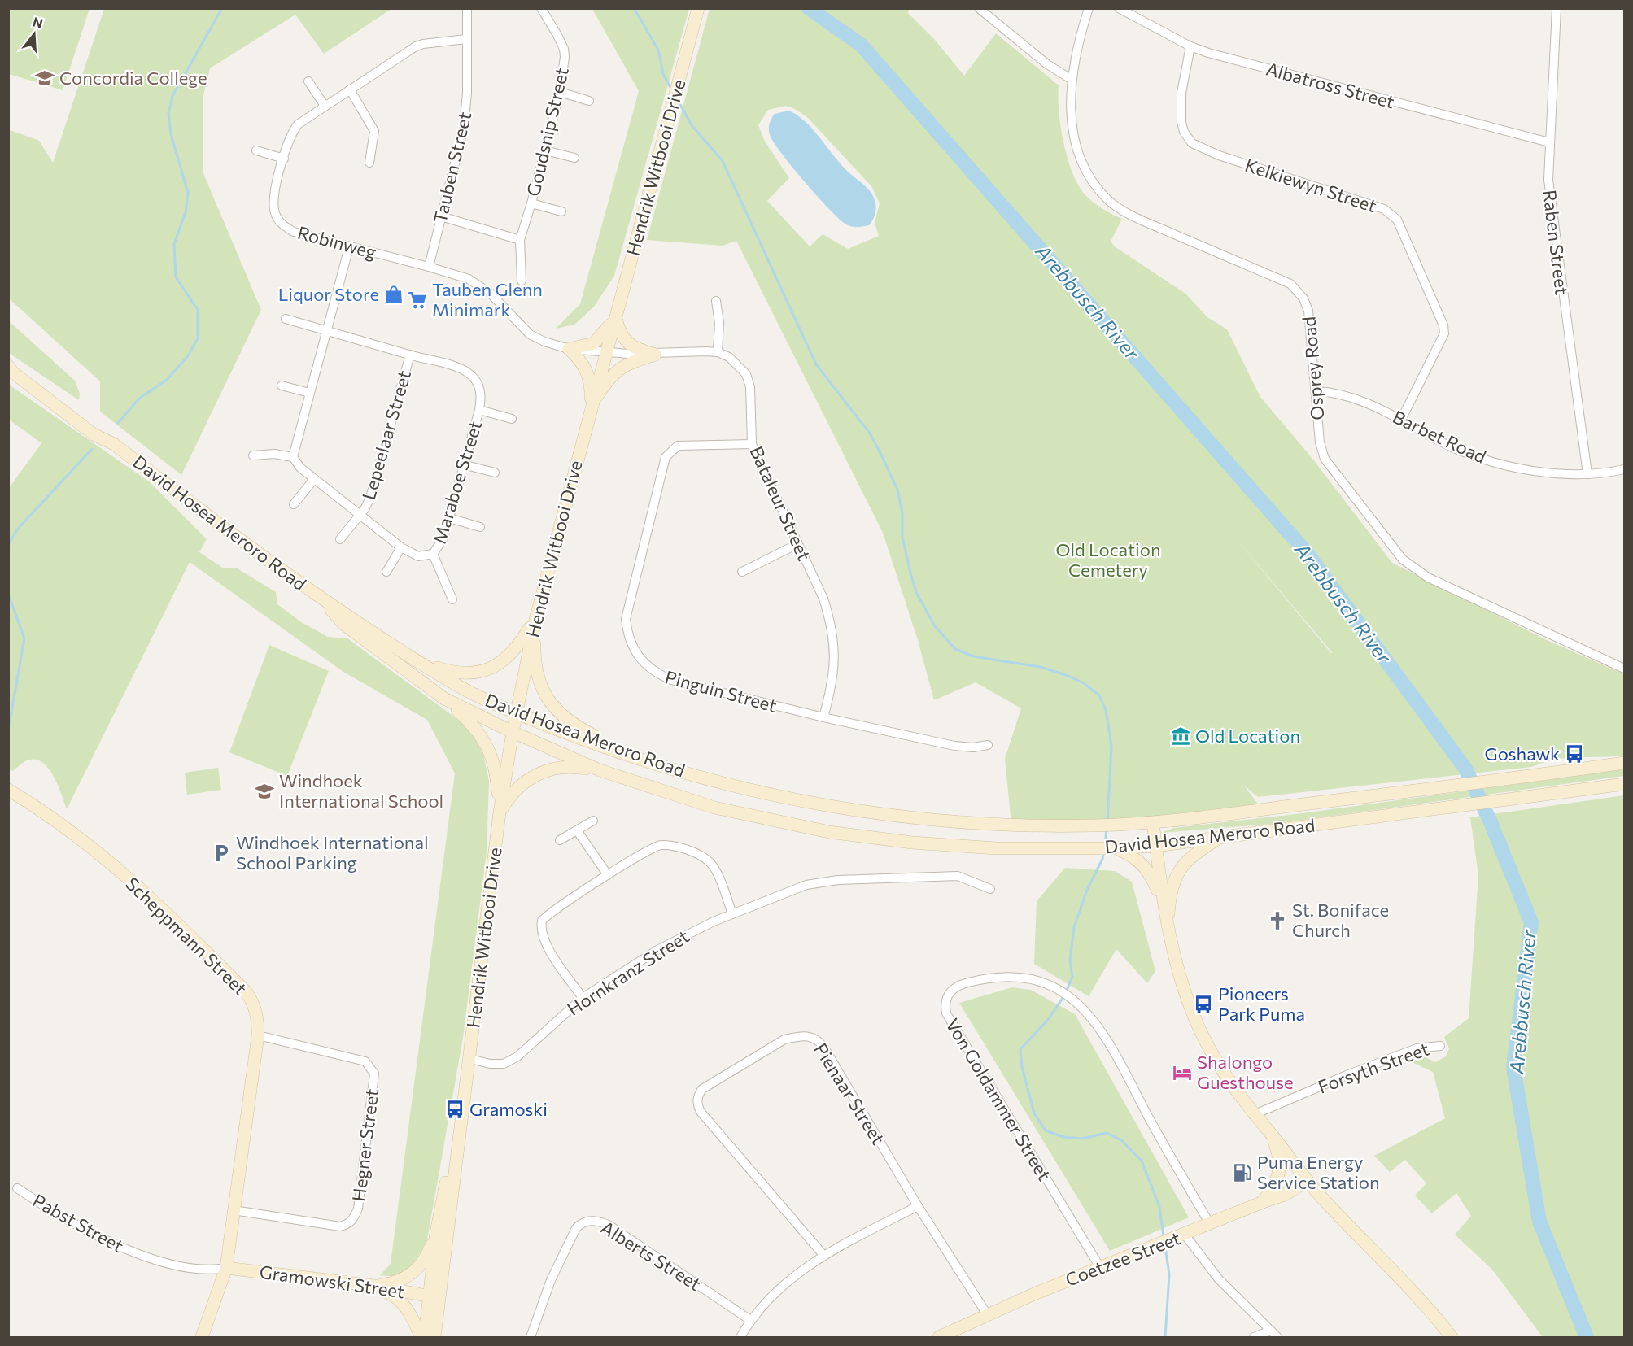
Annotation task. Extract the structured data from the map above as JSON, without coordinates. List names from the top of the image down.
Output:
{
  "streets": {
    "main road": [
      "Hendrik Witbooi Drive",
      "David Hosea Meroro Road",
      "Scheppmann Street",
      "Coetzee Street",
      "Gramowski Street"
    ],
    "street": [
      "Albatross Street",
      "Goudsnip Street",
      "Tauben Street",
      "Kelkiewyn Street",
      "Robinweg",
      "Raben Street",
      "Osprey Road",
      "Lepeelaar Street",
      "Barbet Road",
      "Maraboe Street",
      "Bataleur Street",
      "Pinguin Street",
      "Hornkranz Street",
      "Forsyth Street",
      "Pienaar Street",
      "Von Goldammer Street",
      "Hegner Street",
      "Pabst Street",
      "Alberts Street"
    ]
  },
  "crossings": [
    ["Albatross Street", "Kelkiewyn Street"],
    ["Albatross Street", "Raben Street"],
    ["Tauben Street", "Robinweg"],
    ["Hendrik Witbooi Drive", "Robinweg"],
    ["Hendrik Witbooi Drive", "David Hosea Meroro Road"],
    ["Hendrik Witbooi Drive", "Hornkranz Street"],
    ["Hendrik Witbooi Drive", "Gramowski Street"],
    ["Kelkiewyn Street", "Barbet Road"],
    ["Raben Street", "Barbet Road"],
    ["Osprey Road", "Barbet Road"],
    ["Lepeelaar Street", "Maraboe Street"],
    ["Bataleur Street", "Pinguin Street"],
    ["Scheppmann Street", "Hegner Street"],
    ["Scheppmann Street", "Pabst Street"],
    ["Scheppmann Street", "Gramowski Street"],
    ["Pienaar Street", "Coetzee Street"],
    ["Von Goldammer Street", "Coetzee Street"],
    ["Pabst Street", "Gramowski Street"]
  ],
  "water": ["Arebbusch River"],
  "parks": ["Old Location Cemetery"],
  "places": {
    "school or university": ["Concordia College", "Windhoek International School"],
    "shop": ["Liquor Store"],
    "supermarket": ["Tauben Glenn Minimark"],
    "museum": ["Old Location"],
    "bus stop": ["Goshawk", "Pioneers Park Puma", "Gramoski"],
    "parking": ["Windhoek International School Parking"],
    "church": ["St. Boniface Church"],
    "hotel": ["Shalongo Guesthouse"],
    "fuel station": ["Puma Energy Service Station"]
  },
  "north": "top"
}
